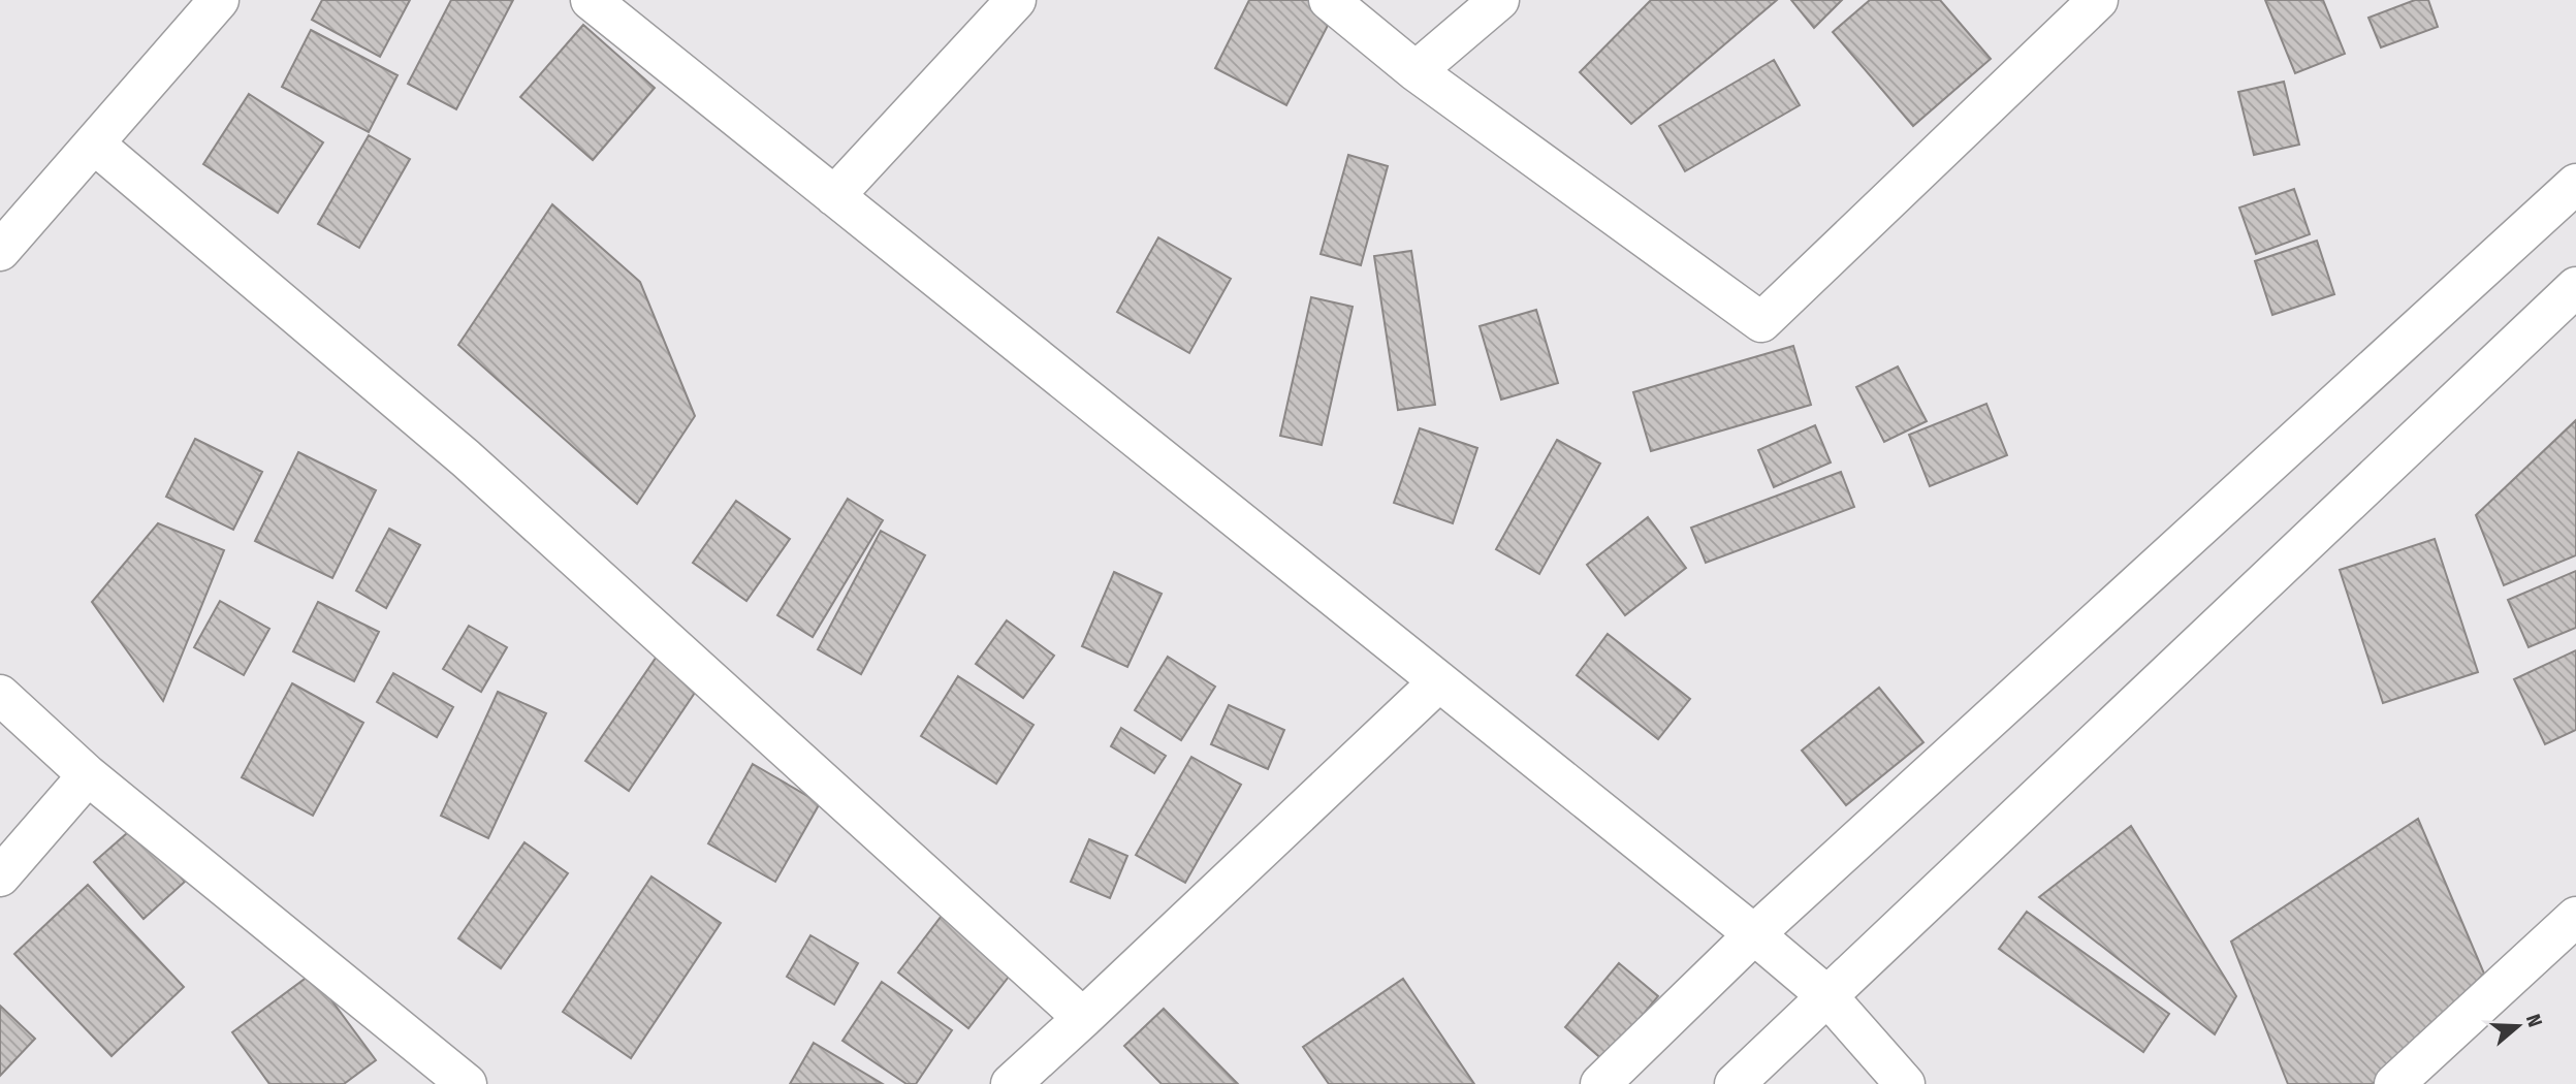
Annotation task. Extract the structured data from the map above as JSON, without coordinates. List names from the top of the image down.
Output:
{
  "north": "right"
}
